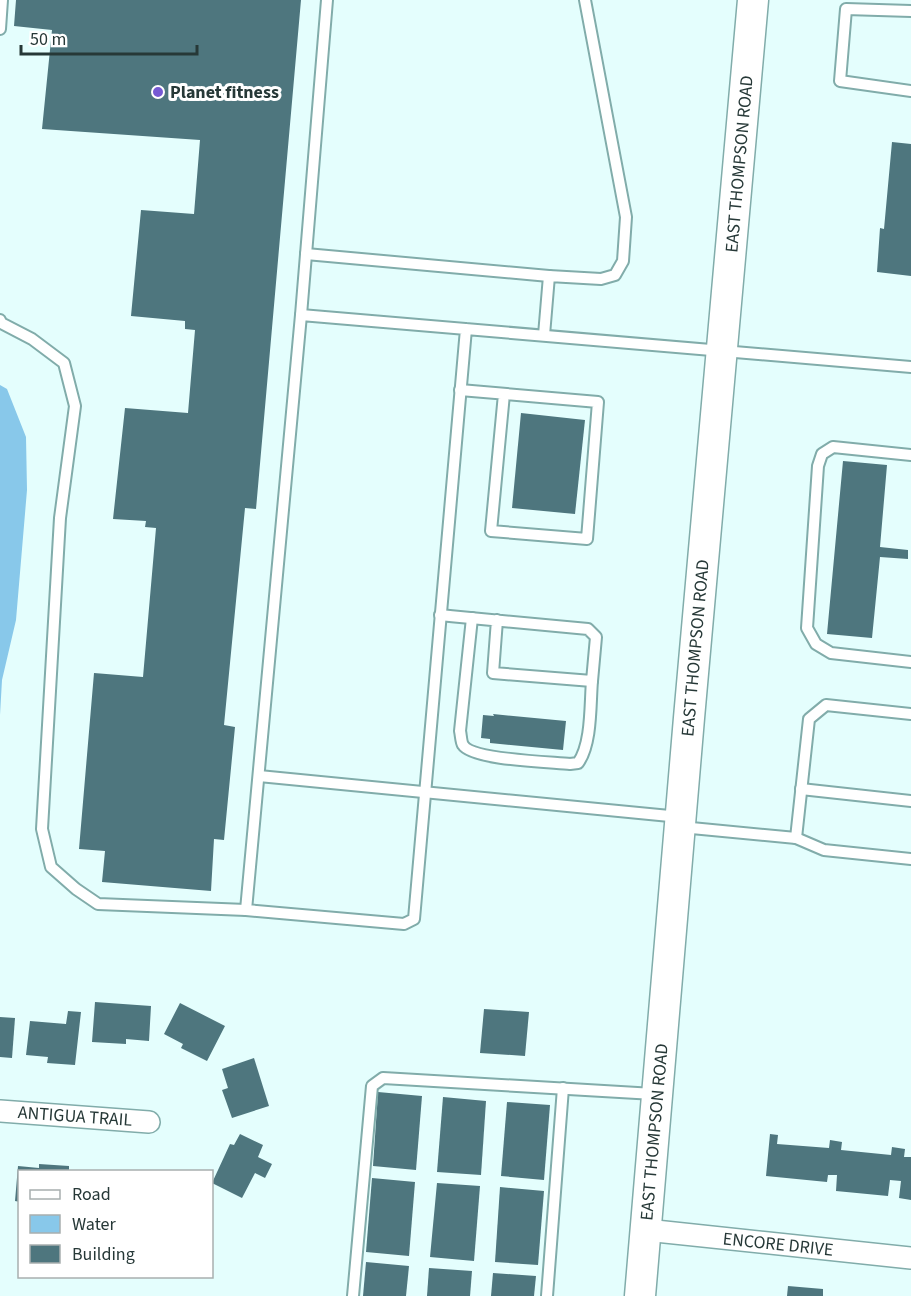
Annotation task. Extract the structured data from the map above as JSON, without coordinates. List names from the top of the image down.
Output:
{
  "streets": {
    "main road": ["EAST THOMPSON ROAD"],
    "street": ["ANTIGUA TRAIL", "ENCORE DRIVE"]
  },
  "crossings": [
    ["EAST THOMPSON ROAD", "ENCORE DRIVE"]
  ],
  "places": ["Planet fitness"],
  "legend": ["Road", "Water", "Building"],
  "scale_bar": "50 m"
}
